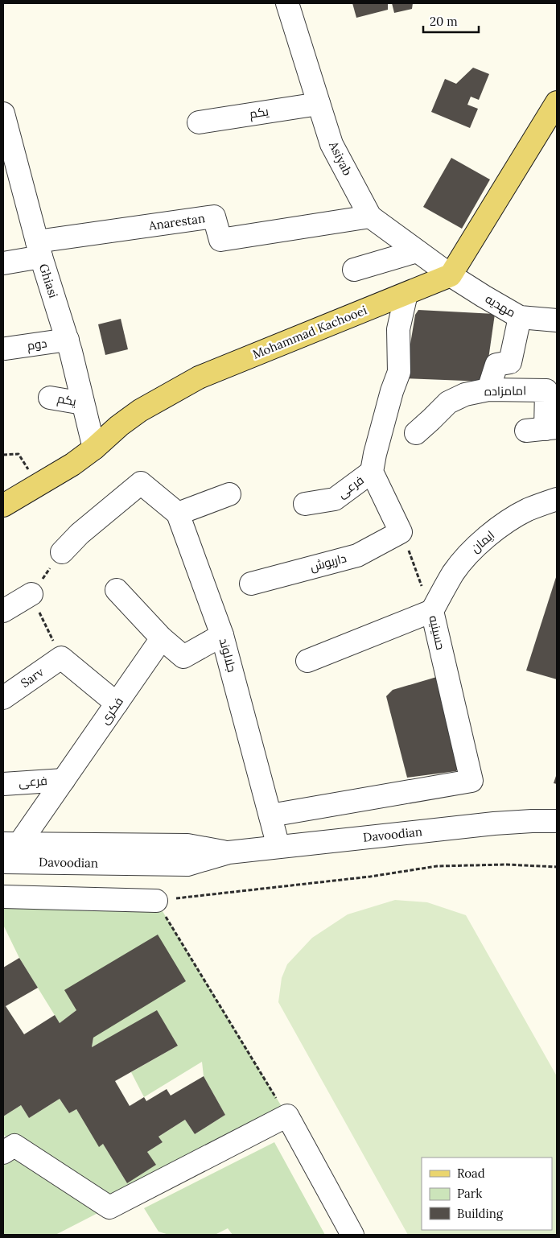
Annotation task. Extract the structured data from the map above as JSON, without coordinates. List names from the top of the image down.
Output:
{
  "streets": {
    "main road": ["Mohammad Kachooei"],
    "street": [
      "یکم",
      "Asiyab",
      "Anarestan",
      "Ghiasi",
      "مهدیه",
      "دوم",
      "امامزاده",
      "فرعی",
      "ایمان",
      "داریوش",
      "حسینیه",
      "جلالوند",
      "Sarv",
      "فکری",
      "Davoodian"
    ]
  },
  "crossings": [
    ["یکم", "Asiyab"],
    ["یکم", "Ghiasi"],
    ["Asiyab", "Anarestan"],
    ["Asiyab", "مهدیه"],
    ["Asiyab", "Mohammad Kachooei"],
    ["Anarestan", "Ghiasi"],
    ["Ghiasi", "Mohammad Kachooei"],
    ["Ghiasi", "دوم"],
    ["مهدیه", "Mohammad Kachooei"],
    ["فرعی", "فکری"],
    ["ایمان", "حسینیه"],
    ["داریوش", "حسینیه"],
    ["حسینیه", "جلالوند"],
    ["جلالوند", "Davoodian"],
    ["فکری", "Davoodian"]
  ],
  "legend": ["Road", "Park", "Building"],
  "scale_bar": "20 m"
}
